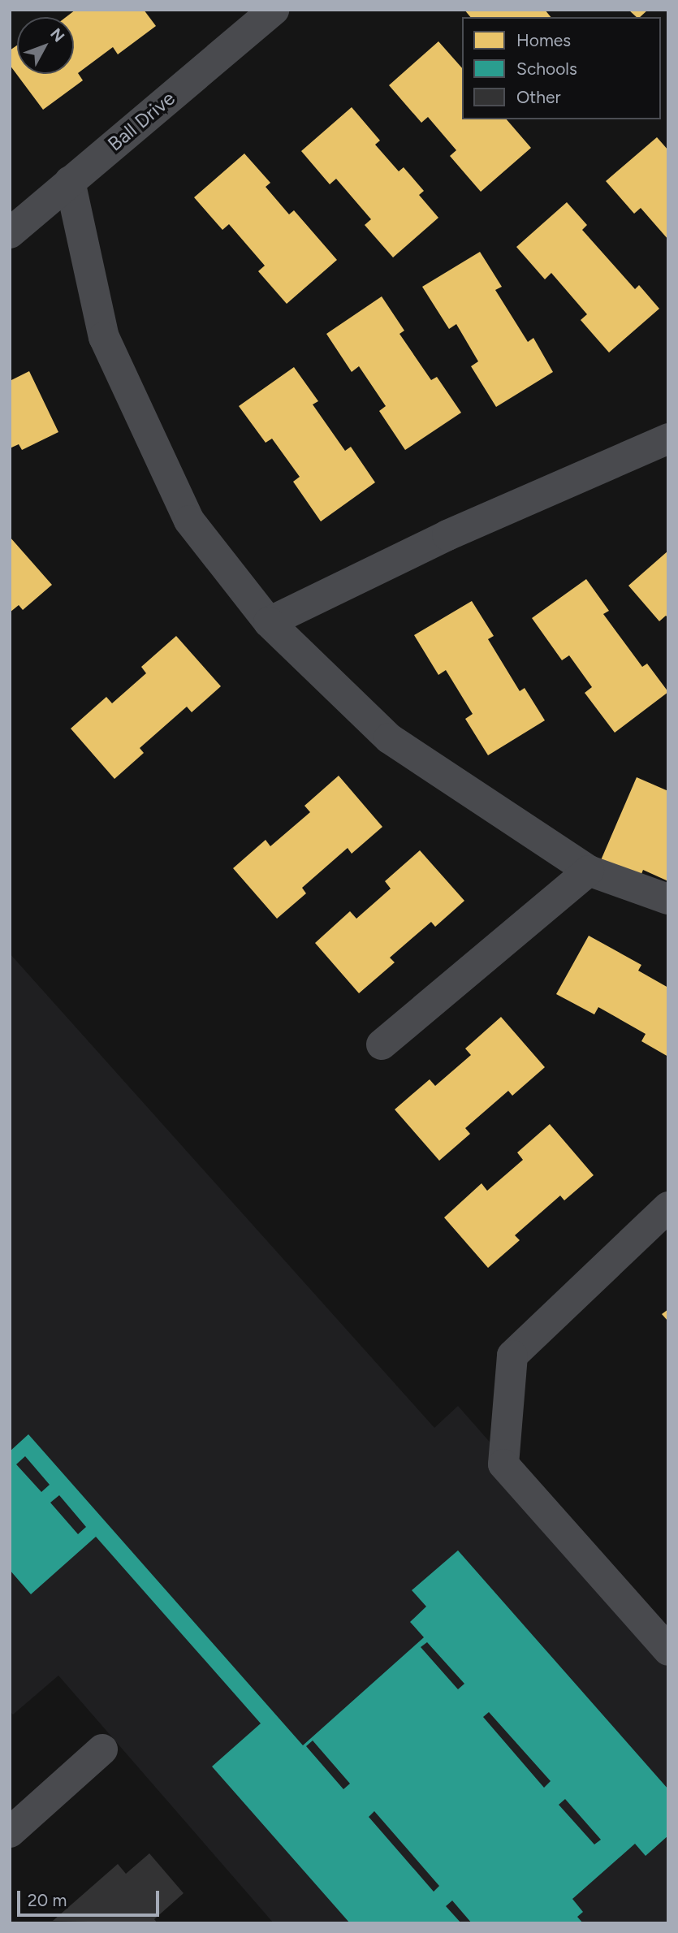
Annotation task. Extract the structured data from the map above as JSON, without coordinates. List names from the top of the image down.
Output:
{
  "streets": {
    "street": ["Ball Drive"]
  },
  "legend": ["Homes", "Schools", "Other"],
  "scale_bar": "20 m",
  "north": "top right"
}
